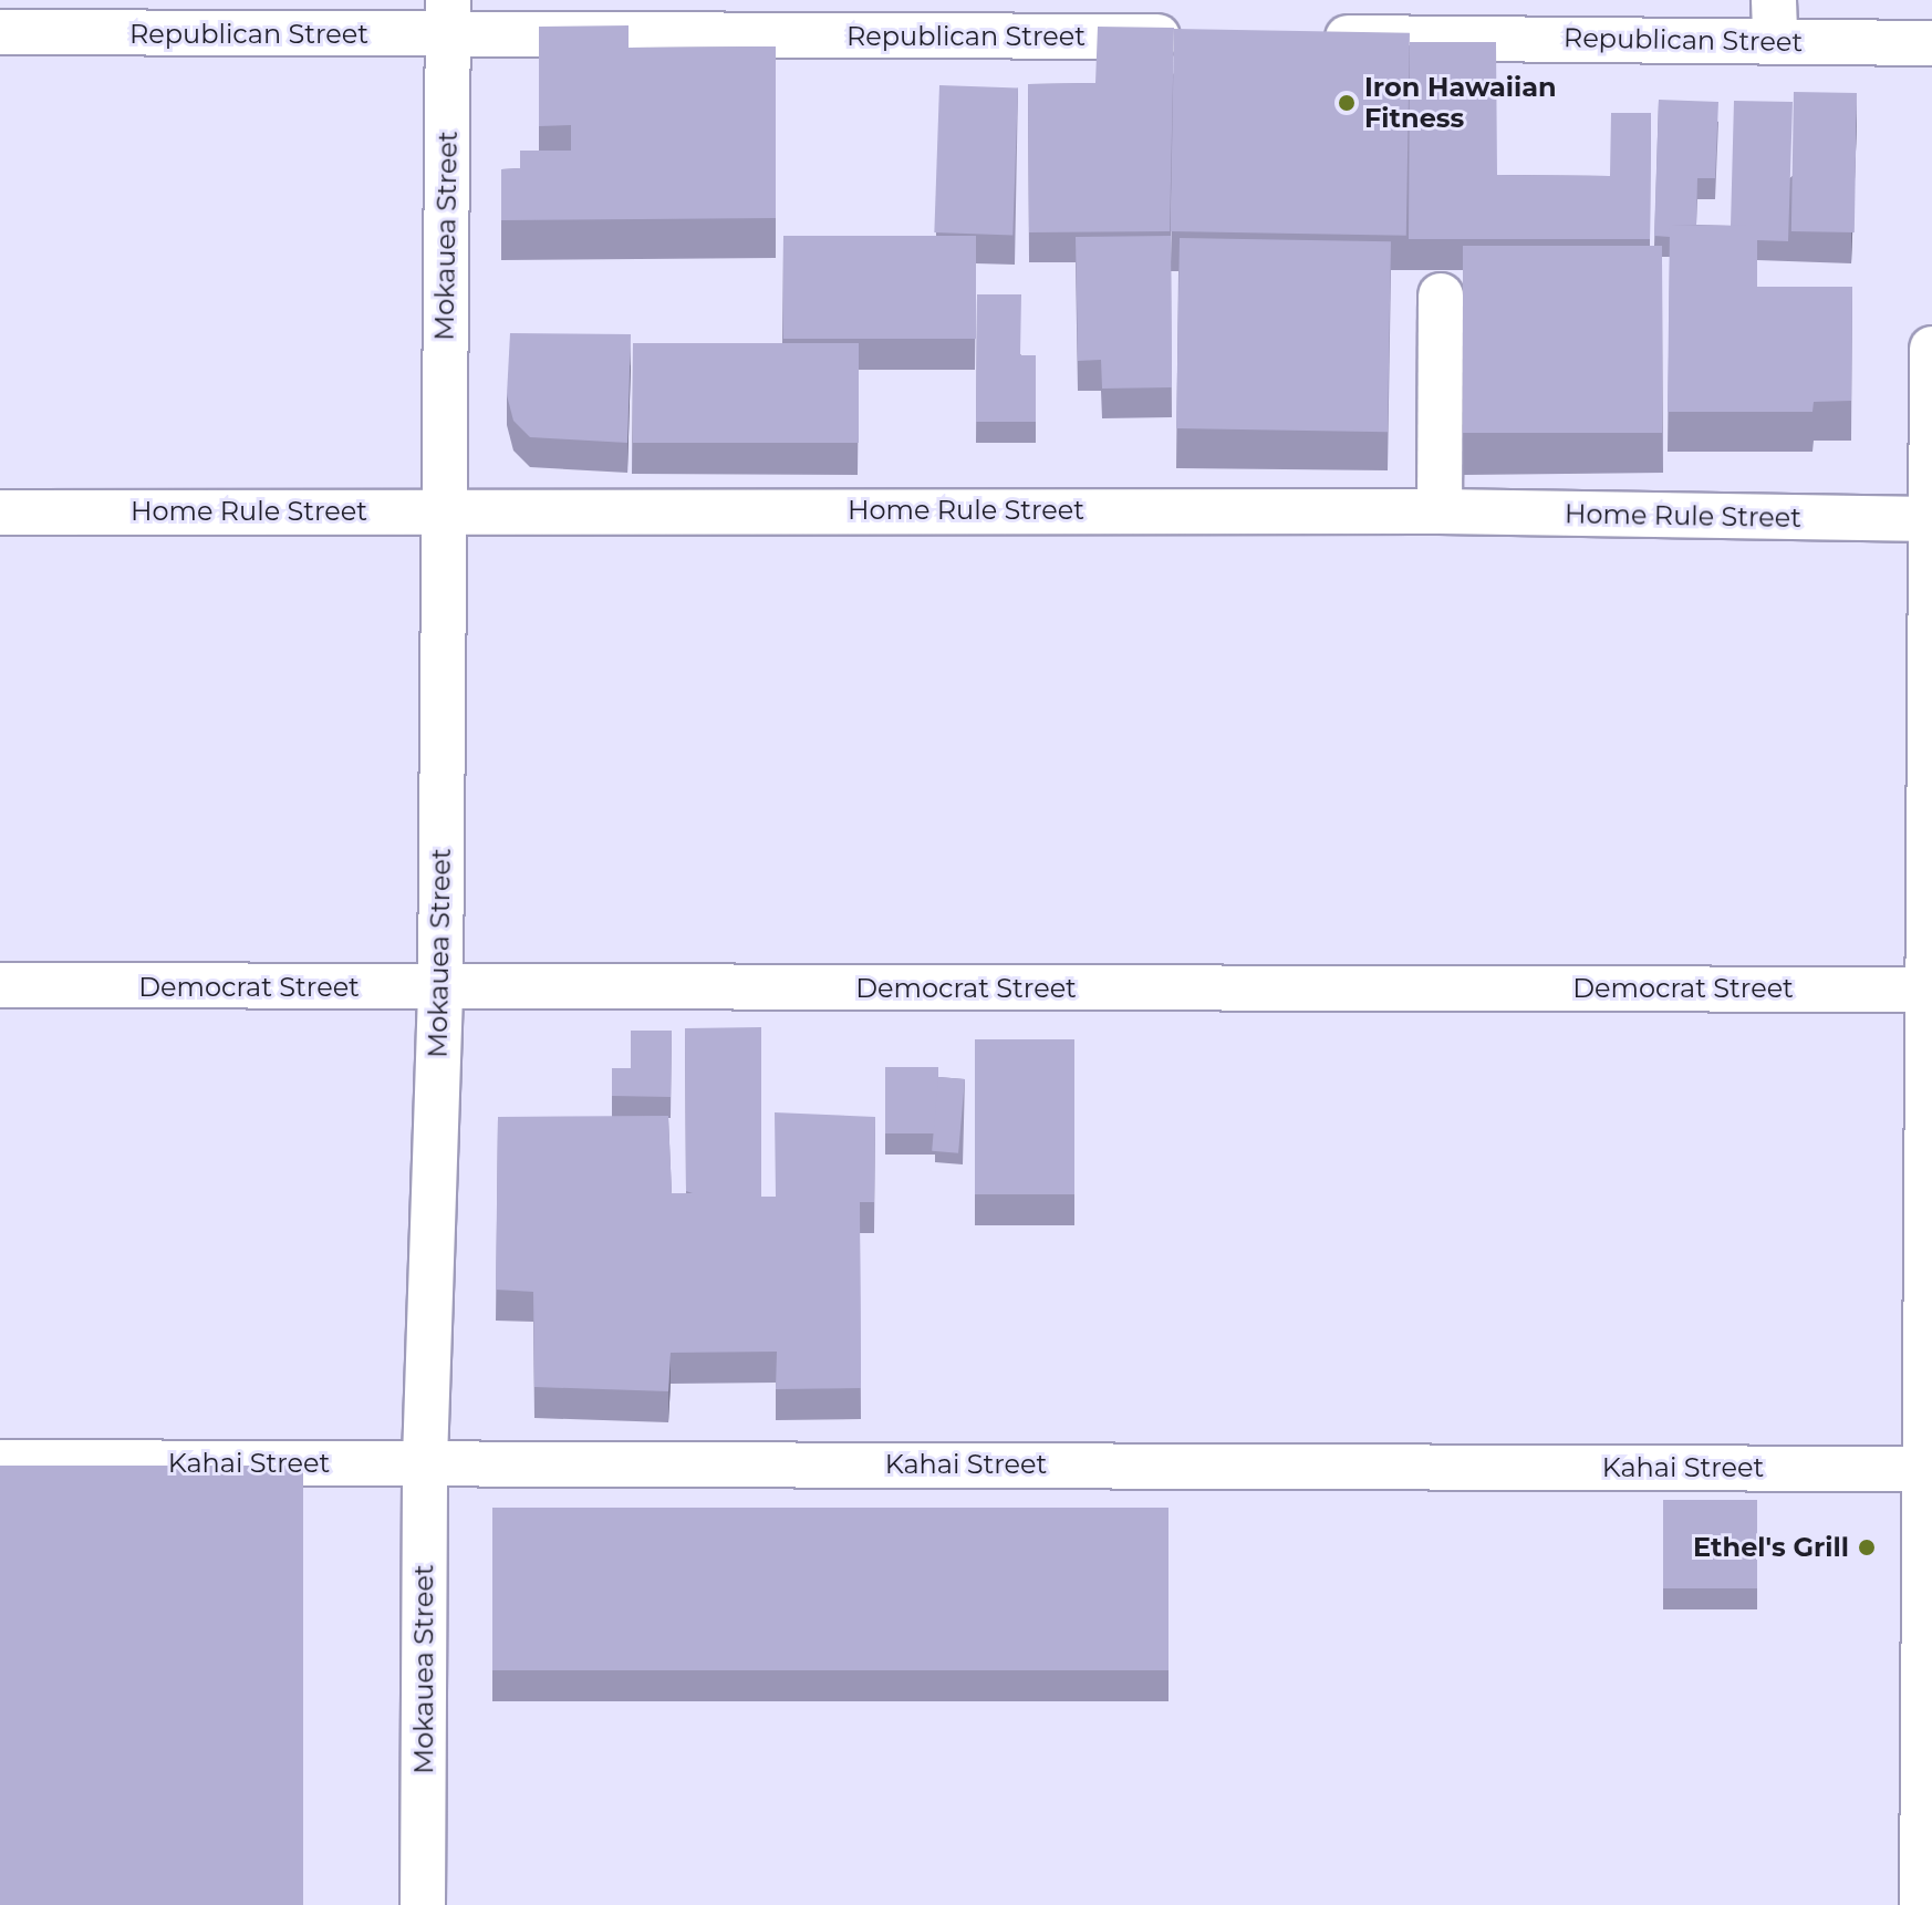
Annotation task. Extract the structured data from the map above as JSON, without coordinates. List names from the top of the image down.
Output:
{
  "streets": {
    "street": [
      "Republican Street",
      "Mokauea Street",
      "Home Rule Street",
      "Democrat Street",
      "Kahai Street"
    ]
  },
  "crossings": [
    ["Republican Street", "Mokauea Street"],
    ["Mokauea Street", "Home Rule Street"],
    ["Mokauea Street", "Democrat Street"],
    ["Mokauea Street", "Kahai Street"]
  ],
  "places": ["Iron Hawaiian Fitness", "Ethel's Grill"]
}
